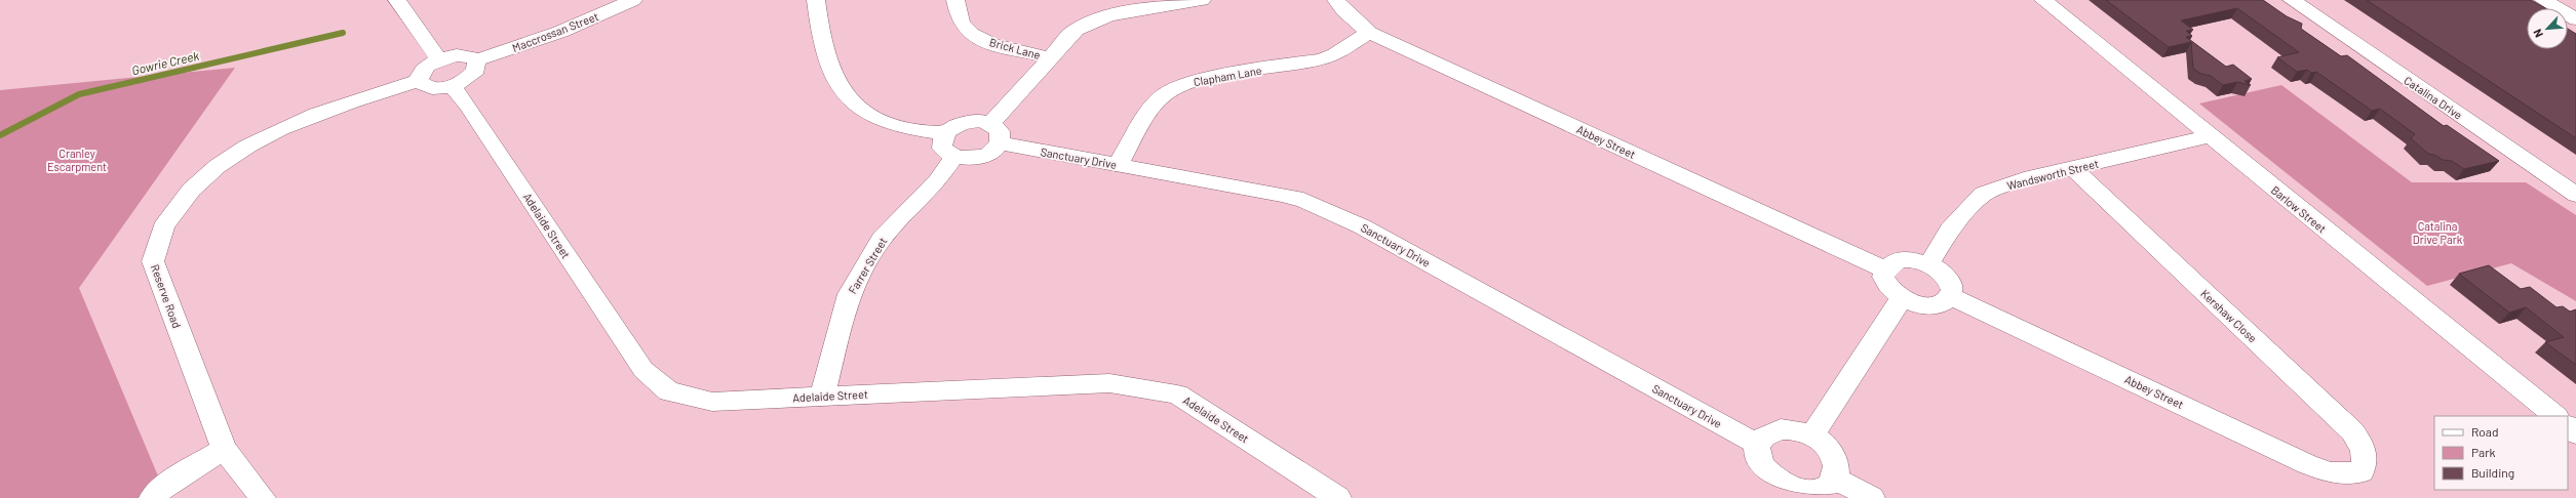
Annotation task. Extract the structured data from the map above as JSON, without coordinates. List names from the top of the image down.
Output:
{
  "streets": {
    "street": [
      "Maccrossan Street",
      "Brick Lane",
      "Clapham Lane",
      "Catalina Drive",
      "Abbey Street",
      "Sanctuary Drive",
      "Wandsworth Street",
      "Barlow Street",
      "Adelaide Street",
      "Farrer Street",
      "Reserve Road",
      "Kershaw Close"
    ]
  },
  "crossings": [
    ["Clapham Lane", "Abbey Street"],
    ["Clapham Lane", "Sanctuary Drive"],
    ["Abbey Street", "Wandsworth Street"],
    ["Abbey Street", "Kershaw Close"],
    ["Sanctuary Drive", "Farrer Street"],
    ["Wandsworth Street", "Barlow Street"],
    ["Wandsworth Street", "Kershaw Close"],
    ["Adelaide Street", "Farrer Street"]
  ],
  "water": ["Gowrie Creek"],
  "parks": ["Cranley Escarpment", "Catalina Drive Park"],
  "legend": ["Road", "Park", "Building"],
  "north": "bottom left"
}
